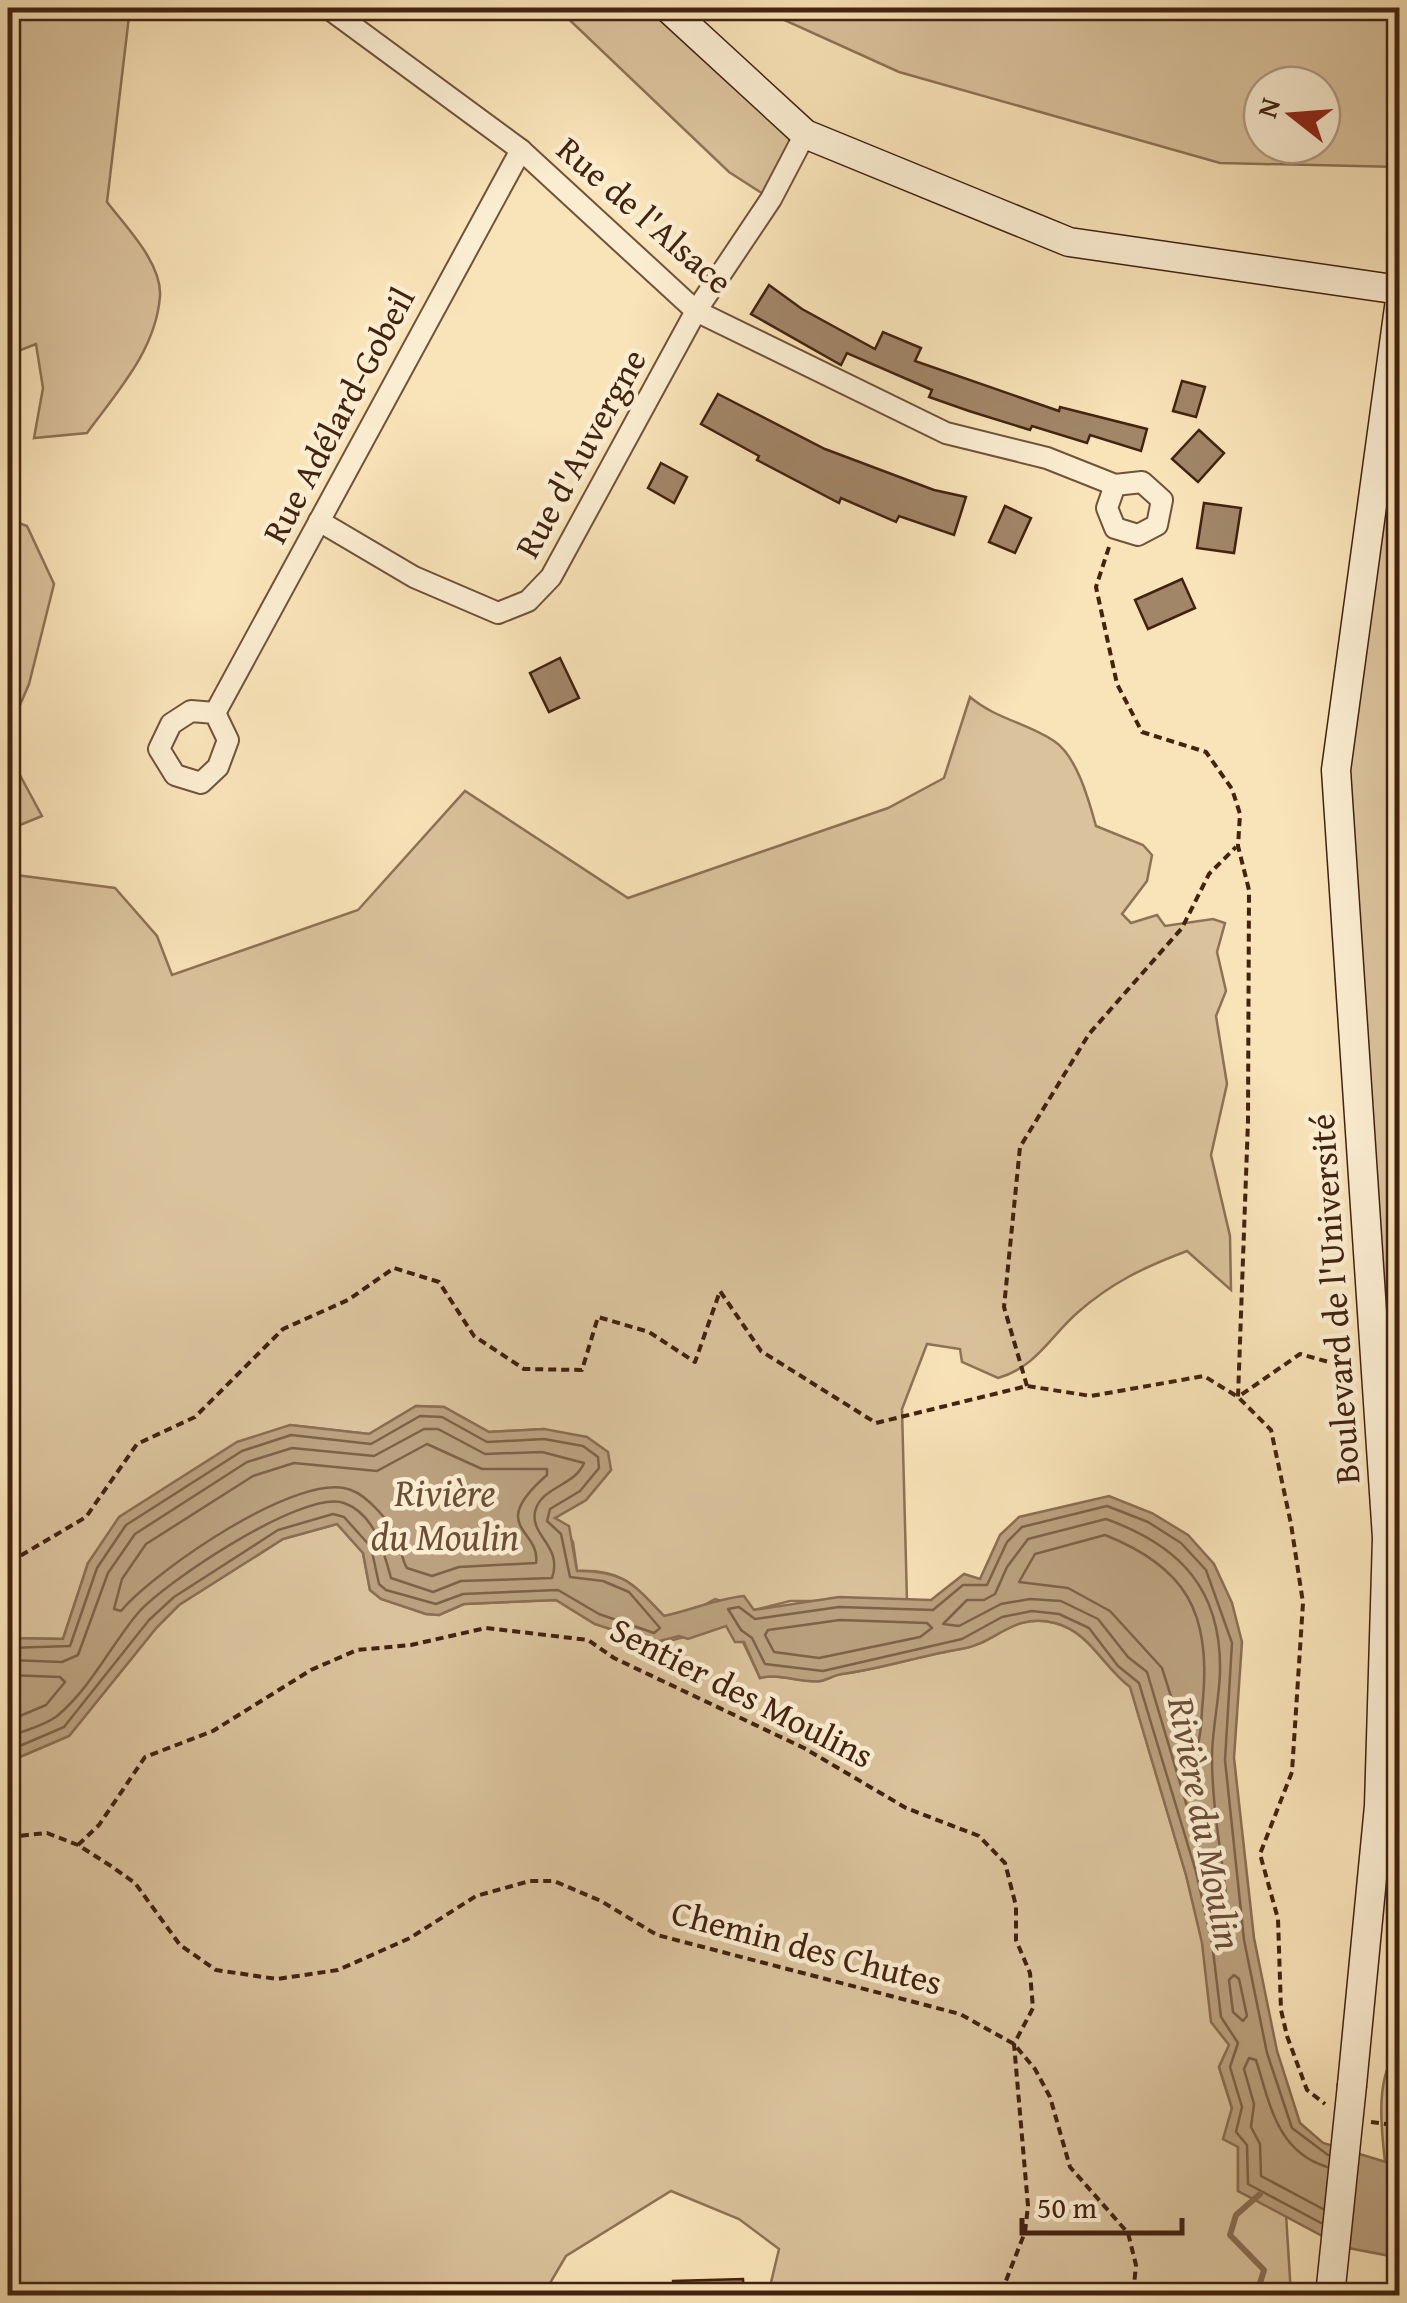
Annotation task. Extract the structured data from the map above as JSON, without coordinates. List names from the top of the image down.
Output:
{
  "streets": {
    "main road": ["Boulevard de l'Université"],
    "street": ["Rue de l'Alsace", "Rue Adélard-Gobeil", "Rue d'Auvergne"],
    "path": ["Sentier des Moulins", "Chemin des Chutes"]
  },
  "crossings": [
    ["Rue de l'Alsace", "Rue Adélard-Gobeil"],
    ["Rue de l'Alsace", "Rue d'Auvergne"],
    ["Rue Adélard-Gobeil", "Rue d'Auvergne"],
    ["Sentier des Moulins", "Chemin des Chutes"]
  ],
  "water": ["Rivière du Moulin"],
  "scale_bar": "50 m",
  "north": "left"
}
